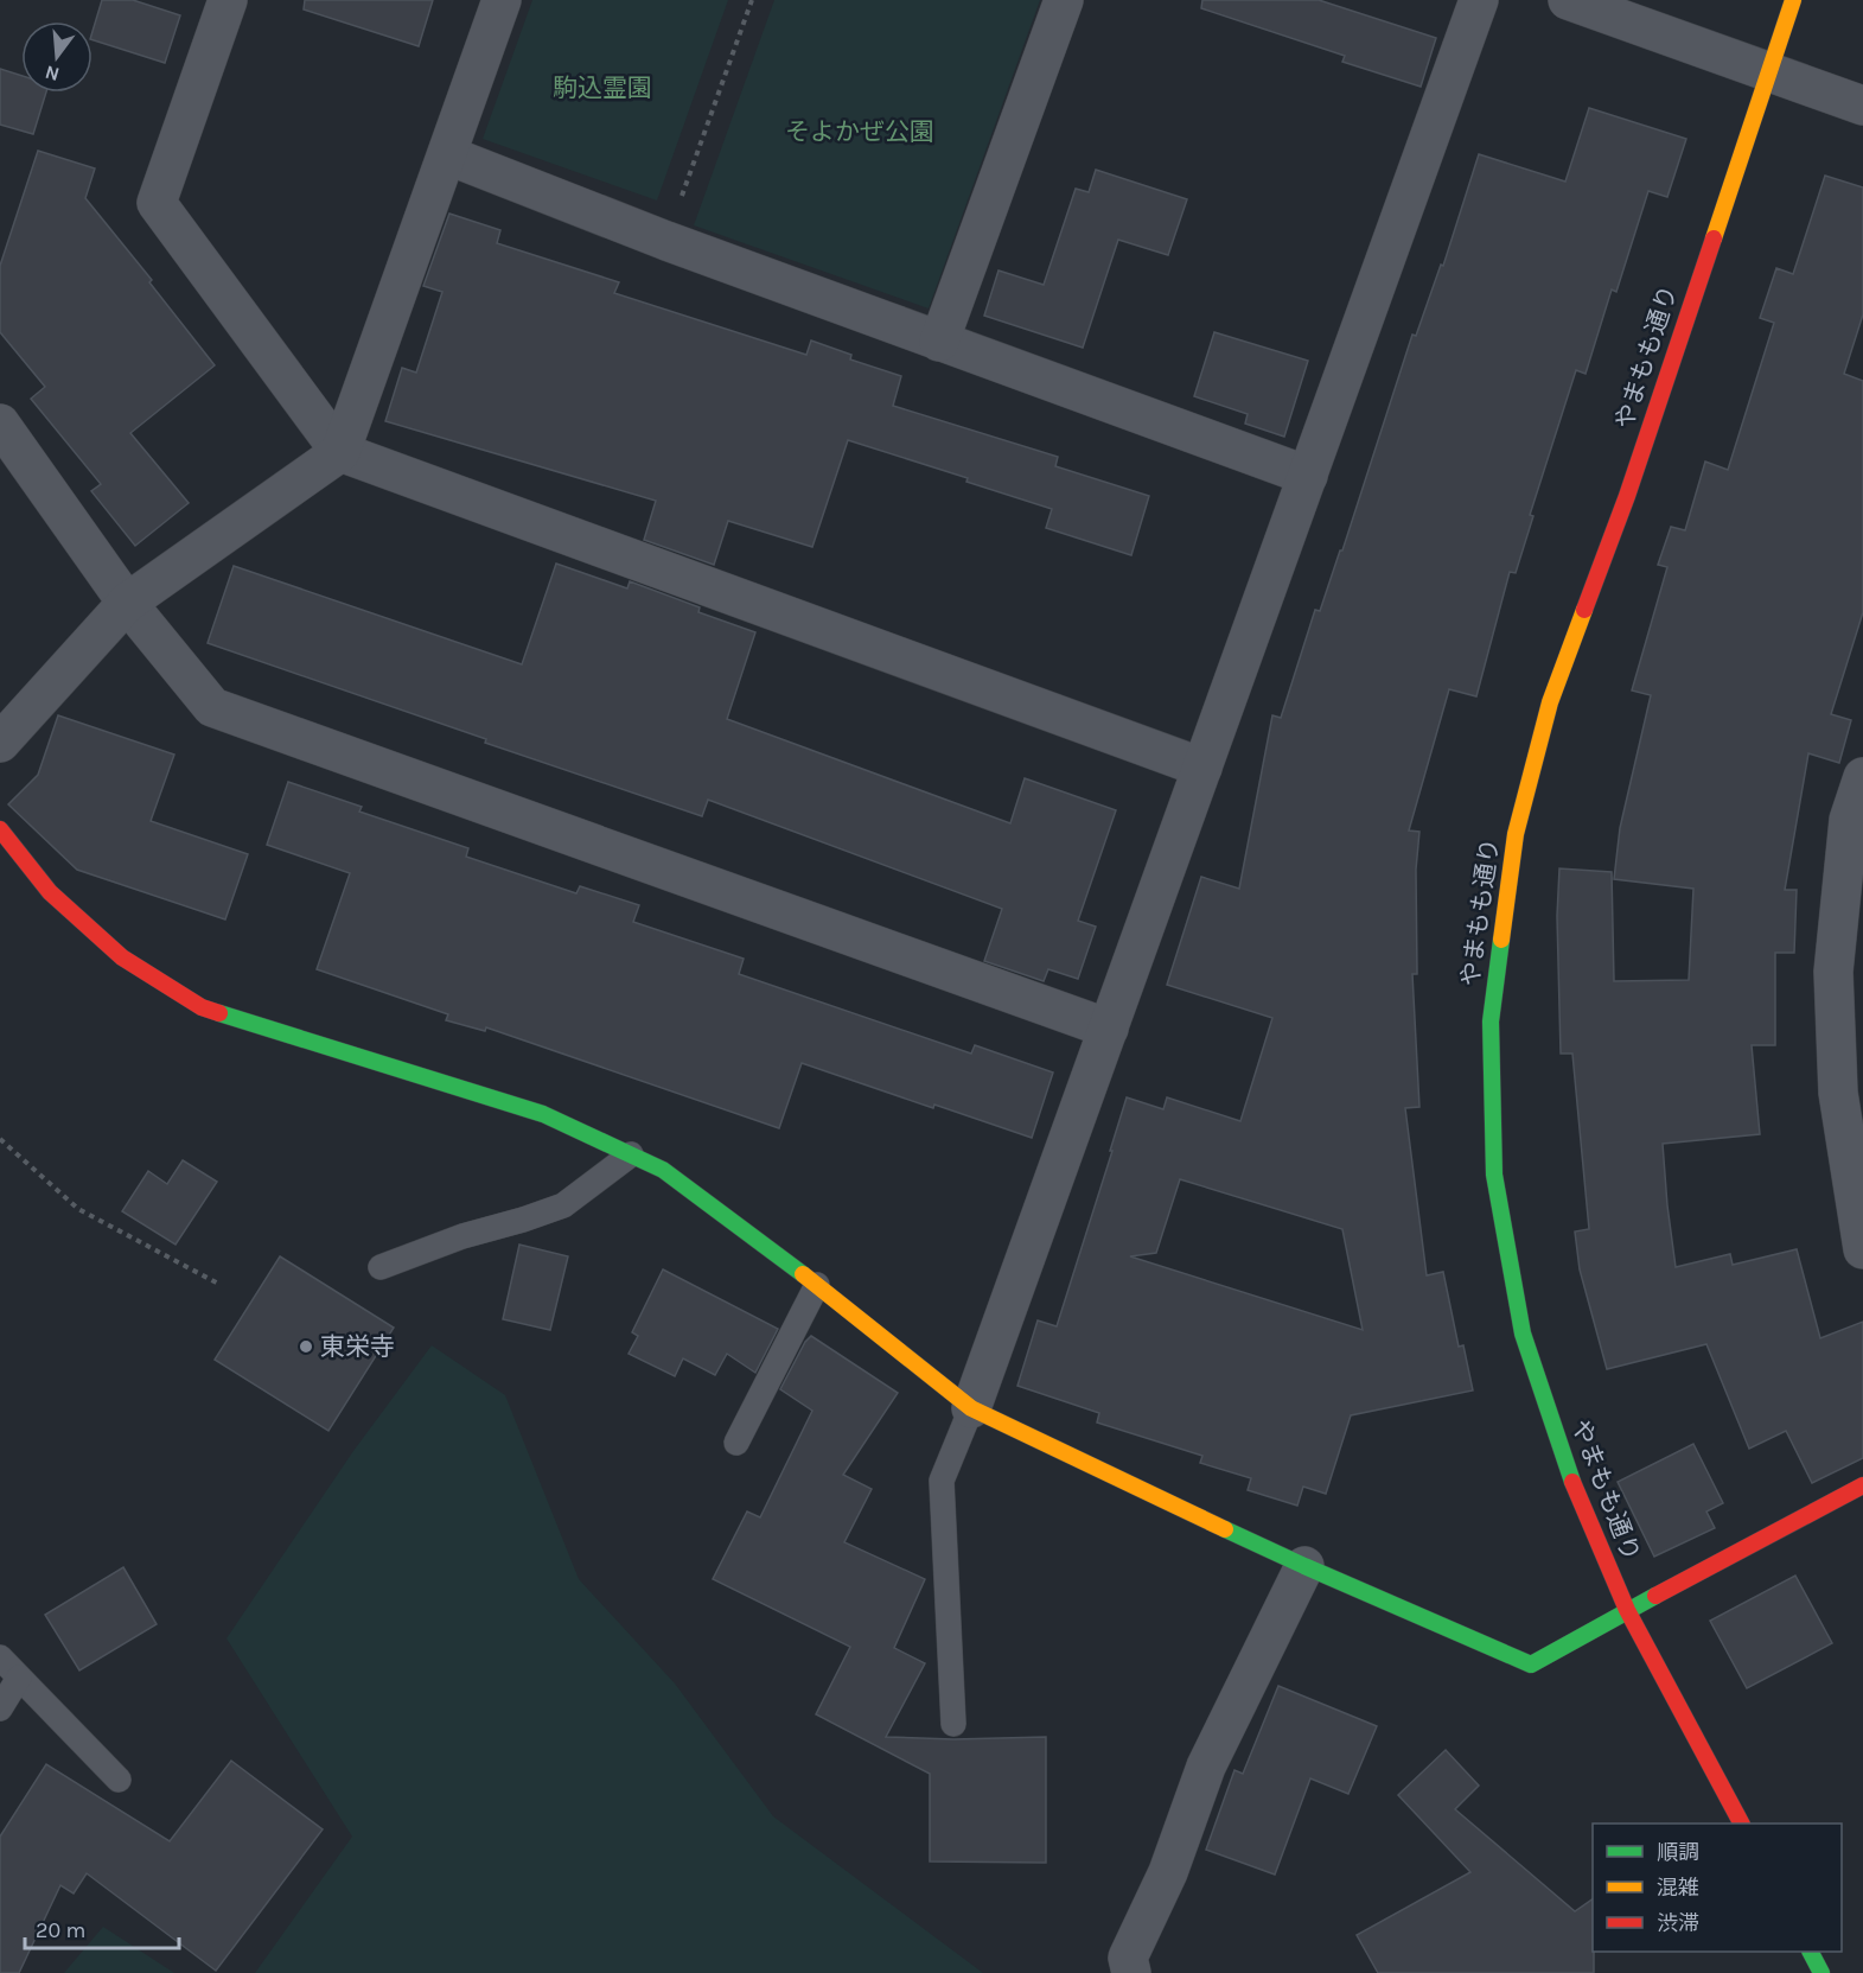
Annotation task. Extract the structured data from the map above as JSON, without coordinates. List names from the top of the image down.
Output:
{
  "streets": {
    "street": ["やまもも通り"]
  },
  "parks": ["駒込霊園", "そよかぜ公園"],
  "places": ["東栄寺"],
  "legend": ["順調", "混雑", "渋滞"],
  "scale_bar": "20 m",
  "north": "bottom"
}
